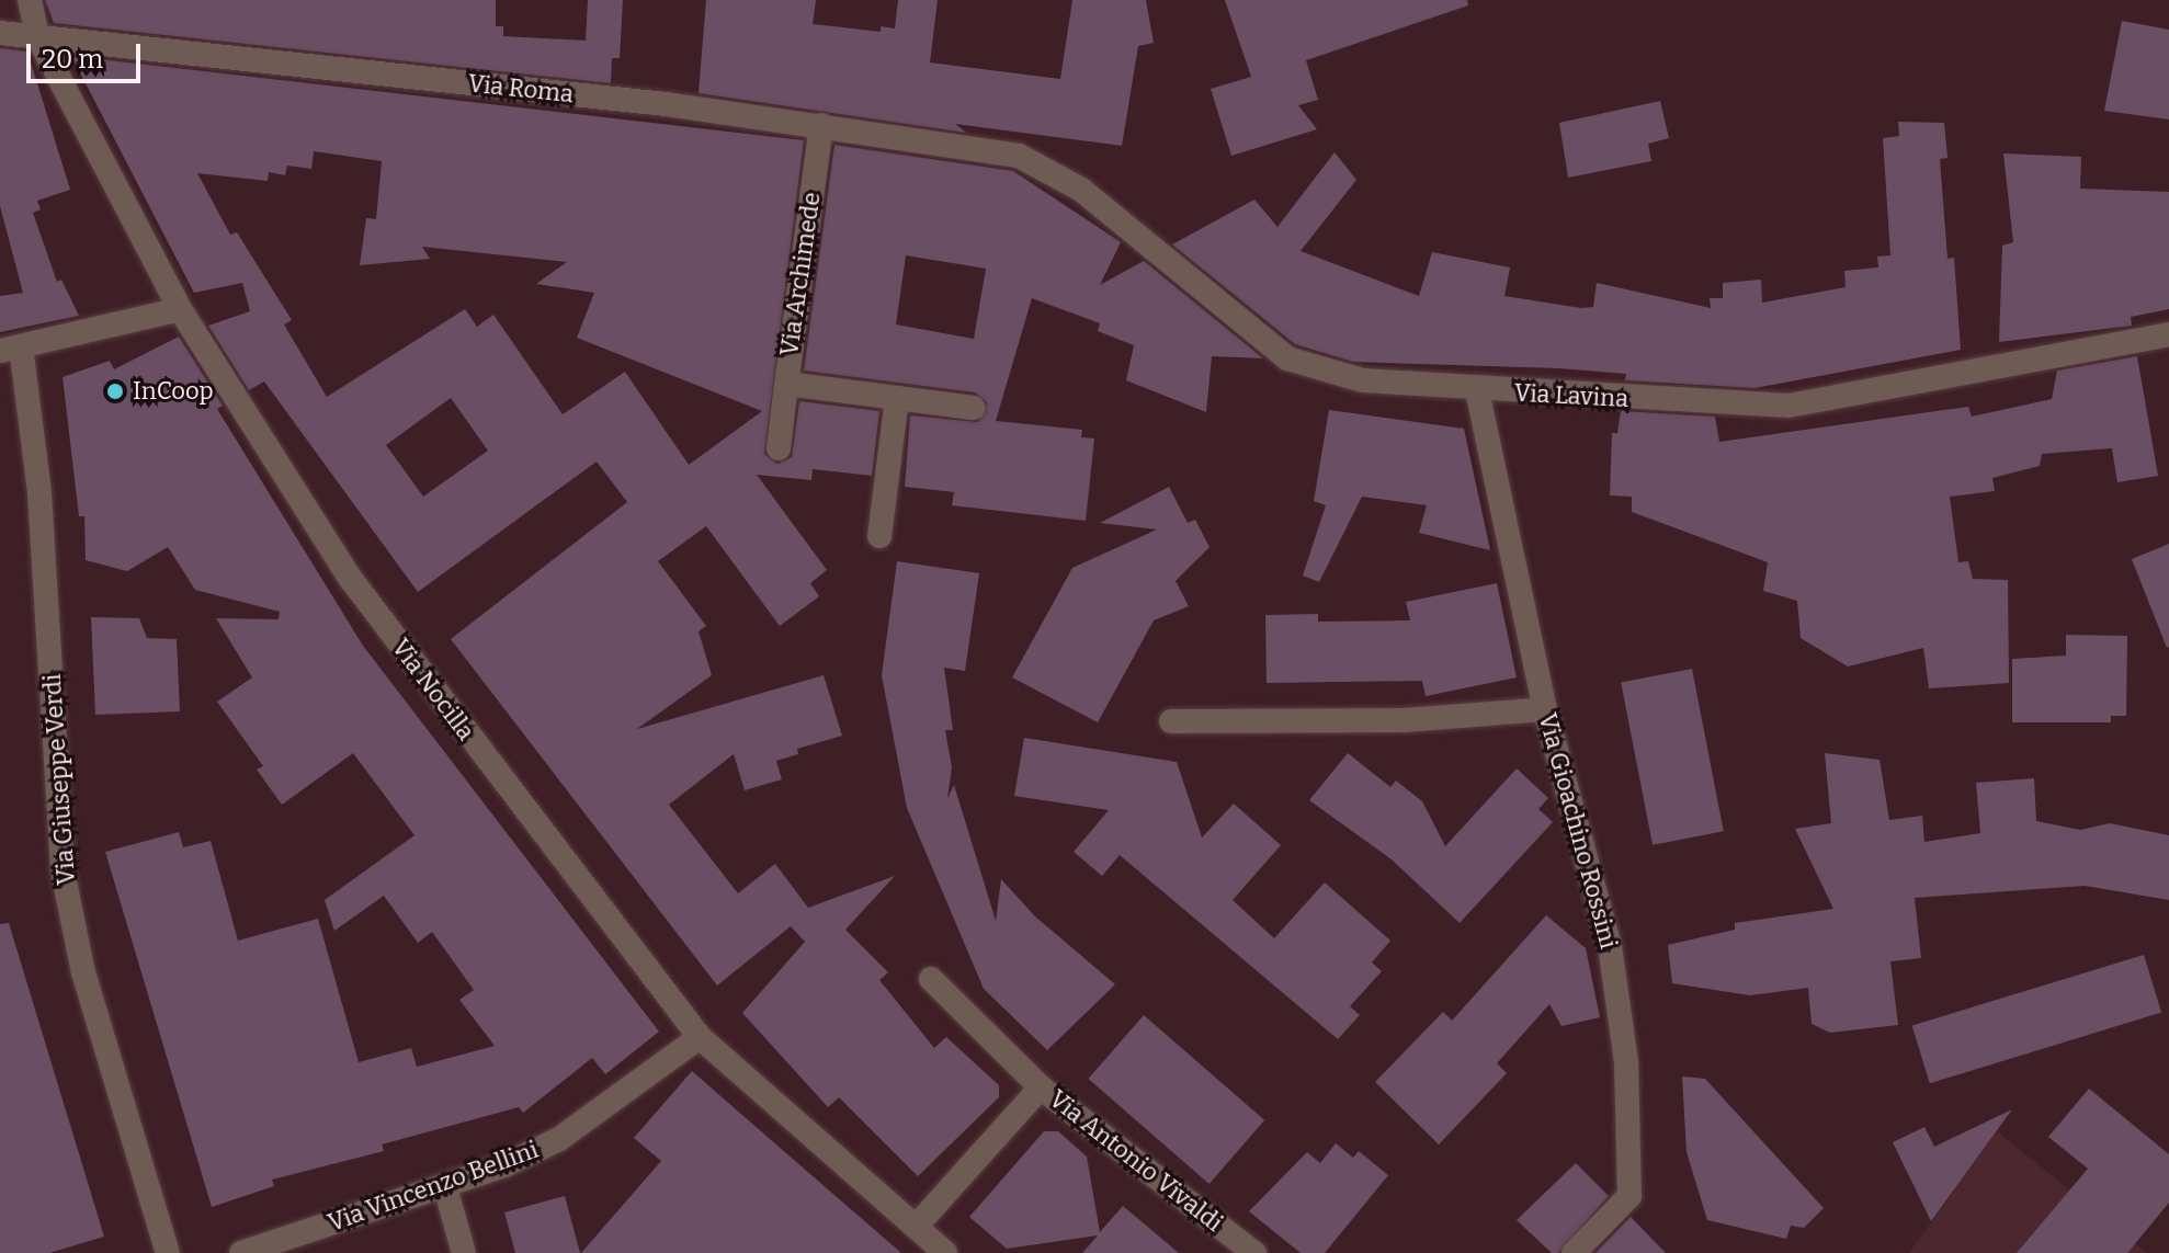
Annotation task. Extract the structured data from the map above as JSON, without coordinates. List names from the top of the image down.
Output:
{
  "streets": {
    "street": [
      "Via Roma",
      "Via Archimede",
      "Via Lavina",
      "Via Nocilla",
      "Via Giuseppe Verdi",
      "Via Gioachino Rossini",
      "Via Antonio Vivaldi",
      "Via Vincenzo Bellini"
    ]
  },
  "crossings": [
    ["Via Roma", "Via Archimede"],
    ["Via Roma", "Via Lavina"],
    ["Via Roma", "Via Nocilla"],
    ["Via Lavina", "Via Gioachino Rossini"],
    ["Via Nocilla", "Via Antonio Vivaldi"],
    ["Via Nocilla", "Via Vincenzo Bellini"]
  ],
  "places": ["InCoop"],
  "scale_bar": "20 m"
}
